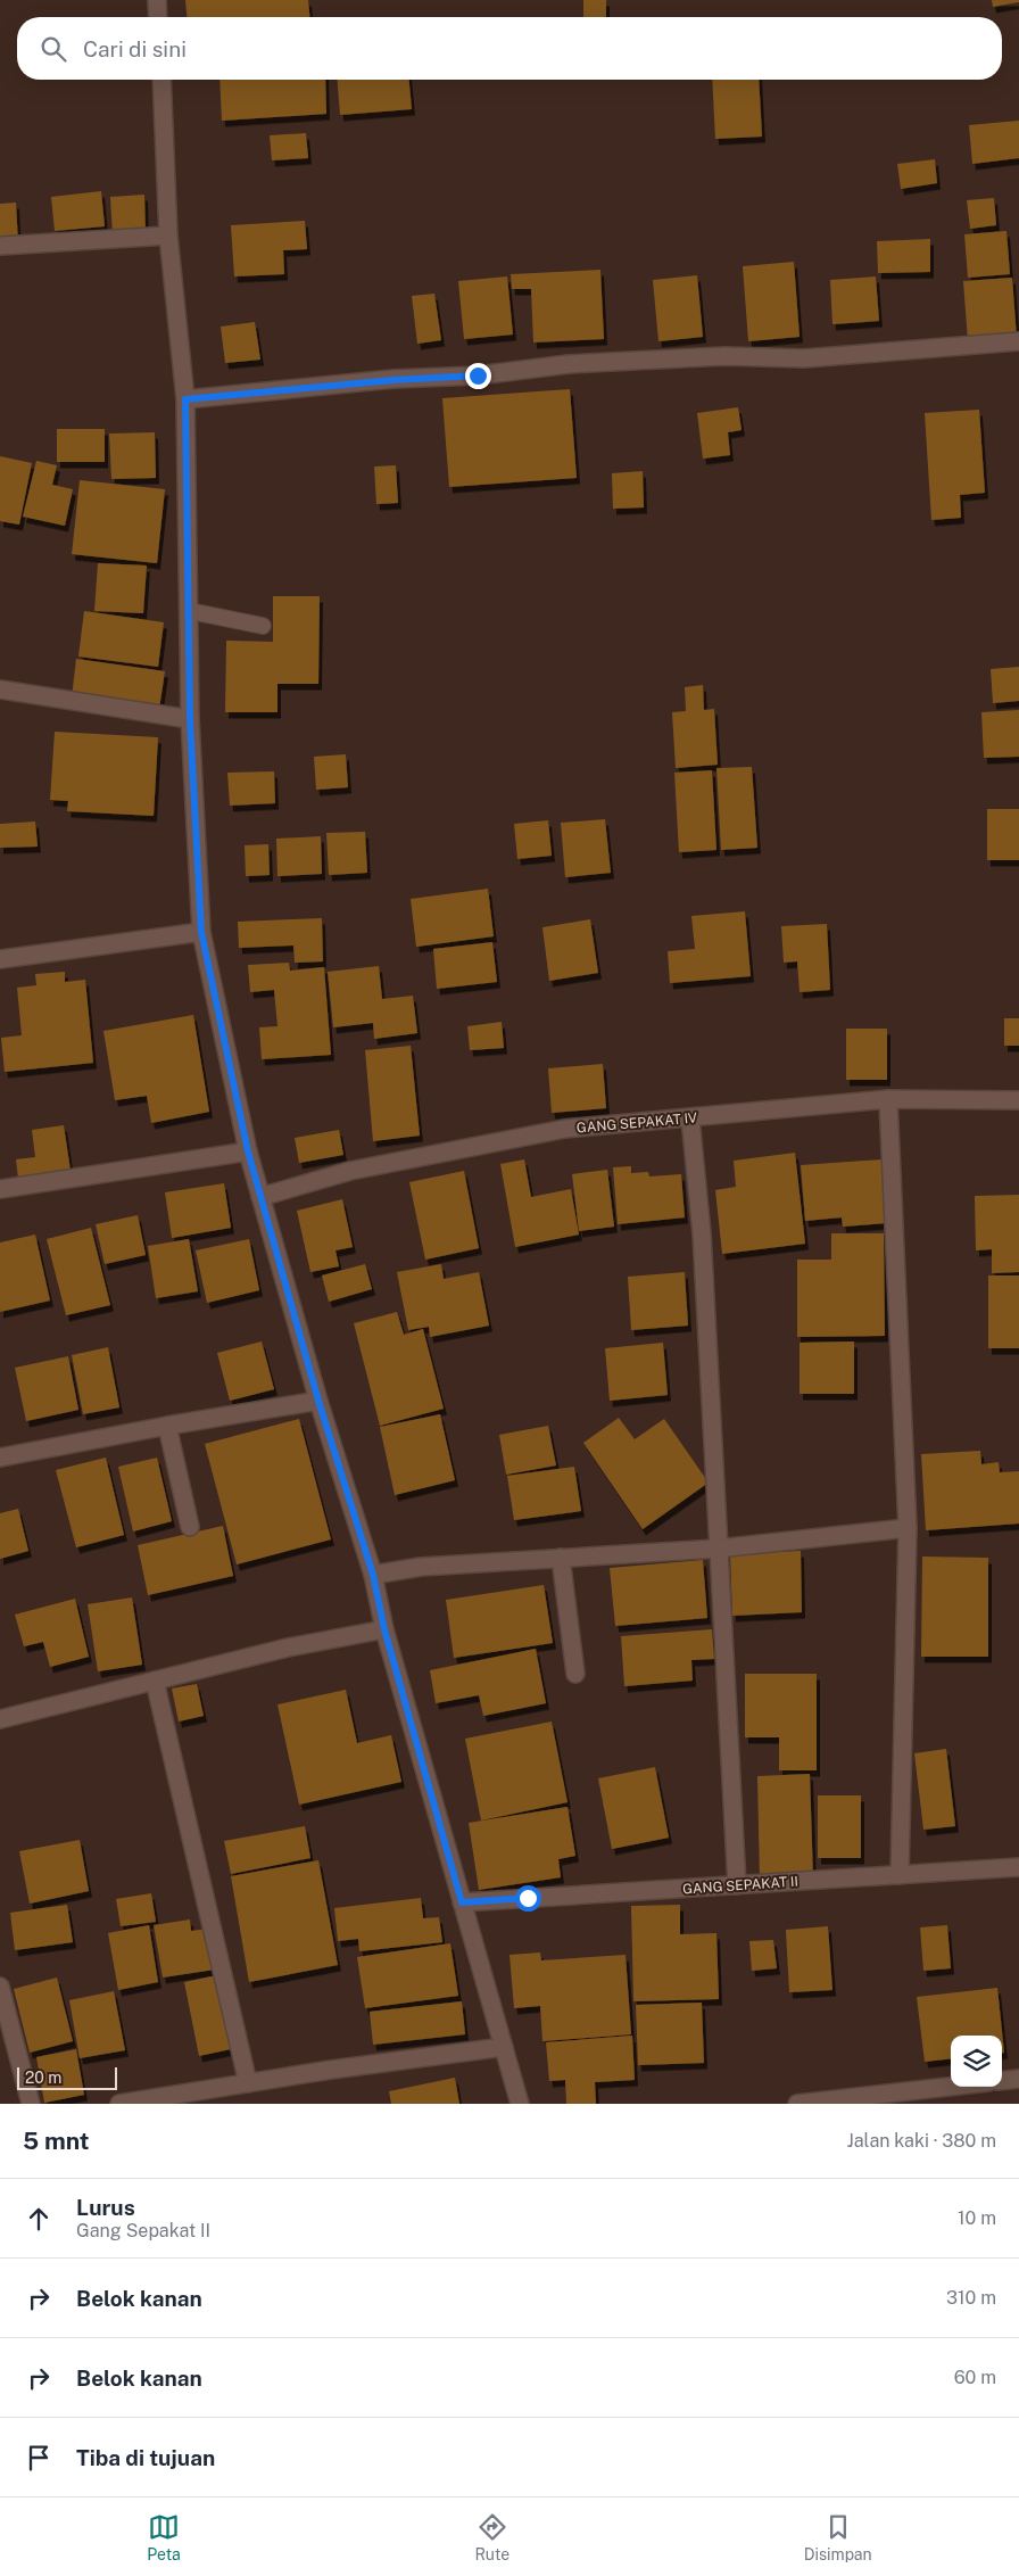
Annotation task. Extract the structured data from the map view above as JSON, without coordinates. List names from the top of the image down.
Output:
{
  "streets": {
    "street": ["GANG SEPAKAT IV", "GANG SEPAKAT II"]
  },
  "scale_bar": "20 m",
  "page": {
    "search": "Cari di sini",
    "scale": "20 m",
    "heading": ["5 mnt", "Jalan kaki · 380 m"],
    "list": [
      ["Lurus", "Gang Sepakat II", "10 m"],
      ["Belok kanan", "310 m"],
      ["Belok kanan", "60 m"],
      "Tiba di tujuan"
    ],
    "nav": ["Peta", "Rute", "Disimpan"]
  }
}
